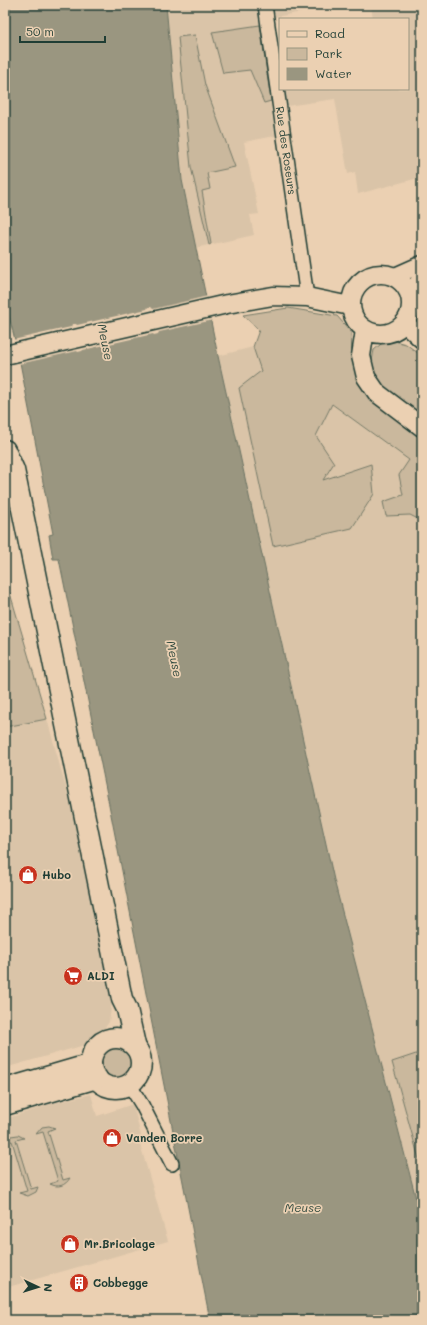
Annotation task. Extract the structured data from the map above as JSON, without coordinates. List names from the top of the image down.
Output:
{
  "streets": {
    "street": ["Rue des Roseurs"]
  },
  "water": ["Meuse"],
  "places": {
    "shop": ["Hubo", "Vanden Borre", "Mr.Bricolage"],
    "supermarket": ["ALDI"],
    "building": ["Cobbegge"]
  },
  "legend": ["Road", "Park", "Water"],
  "scale_bar": "50 m",
  "north": "right"
}
